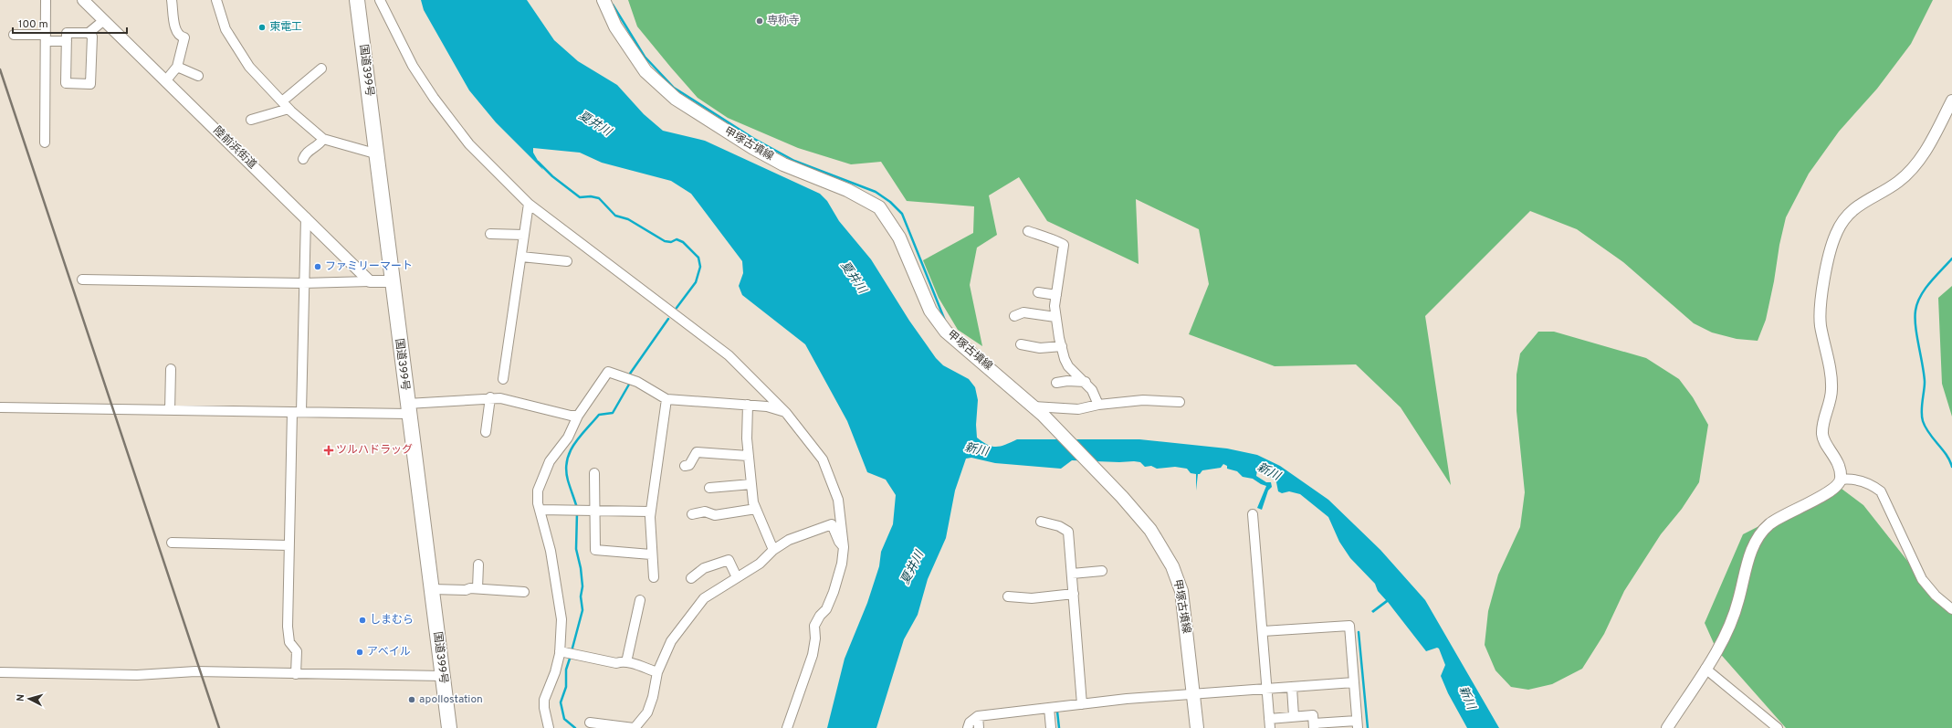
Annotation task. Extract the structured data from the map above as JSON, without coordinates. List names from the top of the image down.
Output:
{
  "streets": {
    "highway": ["国道399号"],
    "main road": ["甲塚古墳線"],
    "street": ["陸前浜街道"]
  },
  "water": ["夏井川", "新川"],
  "places": {
    "other": [
      "専称寺",
      "東電工",
      "ファミリーマート",
      "しまむら",
      "アベイル",
      "apollostation"
    ],
    "health": ["ツルハドラッグ"]
  },
  "scale_bar": "100 m",
  "north": "left"
}
